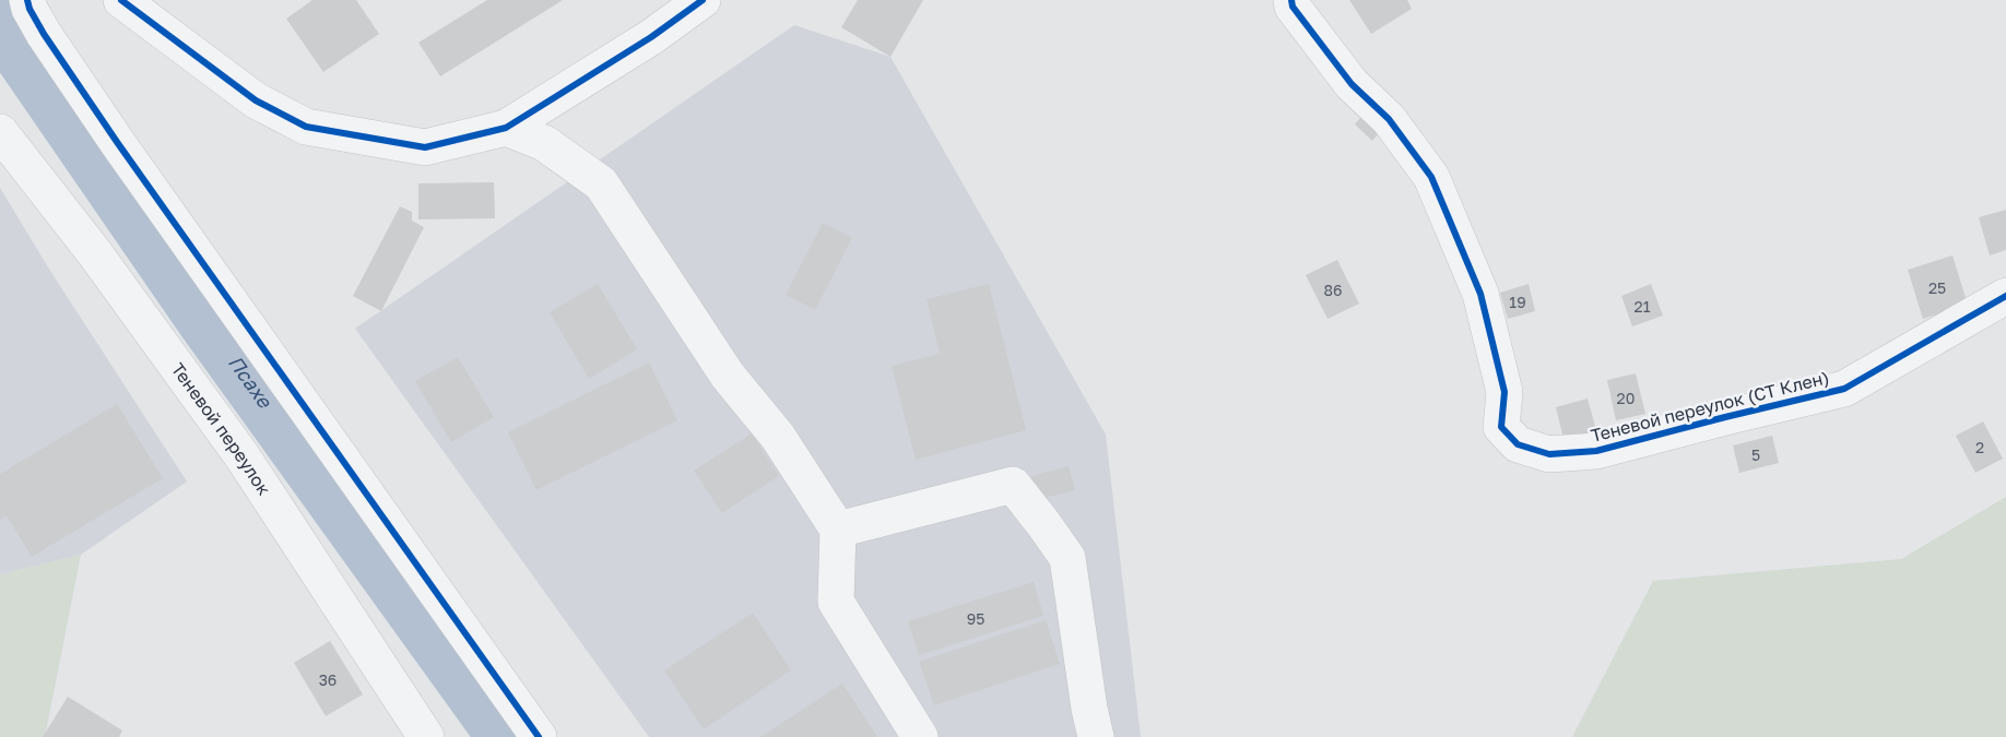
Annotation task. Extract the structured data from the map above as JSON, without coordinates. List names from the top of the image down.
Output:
{
  "streets": {
    "street": ["Теневой переулок (СТ Клен)", "Теневой переулок"]
  },
  "water": ["Псахе"],
  "house_numbers": [
    "25",
    "86",
    "19",
    "21",
    "20",
    "2",
    "5",
    "95",
    "36"
  ]
}
